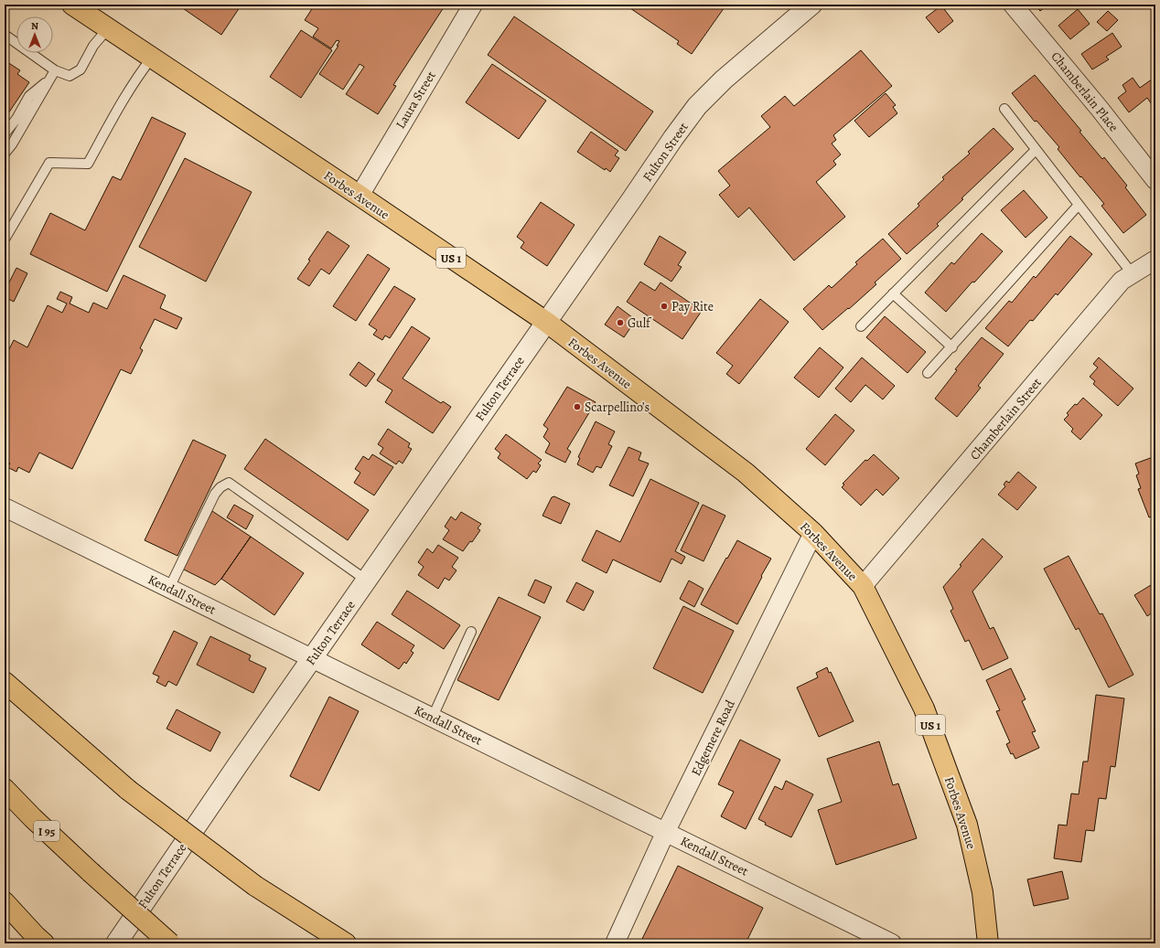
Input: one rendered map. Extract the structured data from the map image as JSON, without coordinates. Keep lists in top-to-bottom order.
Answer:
{
  "streets": {
    "main road": ["Forbes Avenue", "US 1", "I 95"],
    "street": [
      "Chamberlain Place",
      "Laura Street",
      "Fulton Street",
      "Fulton Terrace",
      "Chamberlain Street",
      "Kendall Street",
      "Edgemere Road"
    ]
  },
  "crossings": [
    ["Laura Street", "Forbes Avenue"],
    ["Fulton Street", "Forbes Avenue"],
    ["Fulton Street", "Fulton Terrace"],
    ["Forbes Avenue", "Fulton Terrace"],
    ["Forbes Avenue", "Chamberlain Street"],
    ["Forbes Avenue", "Edgemere Road"],
    ["Fulton Terrace", "Kendall Street"],
    ["Kendall Street", "Edgemere Road"]
  ],
  "places": ["Pay Rite", "Gulf", "Scarpellino’s"],
  "north": "top"
}
